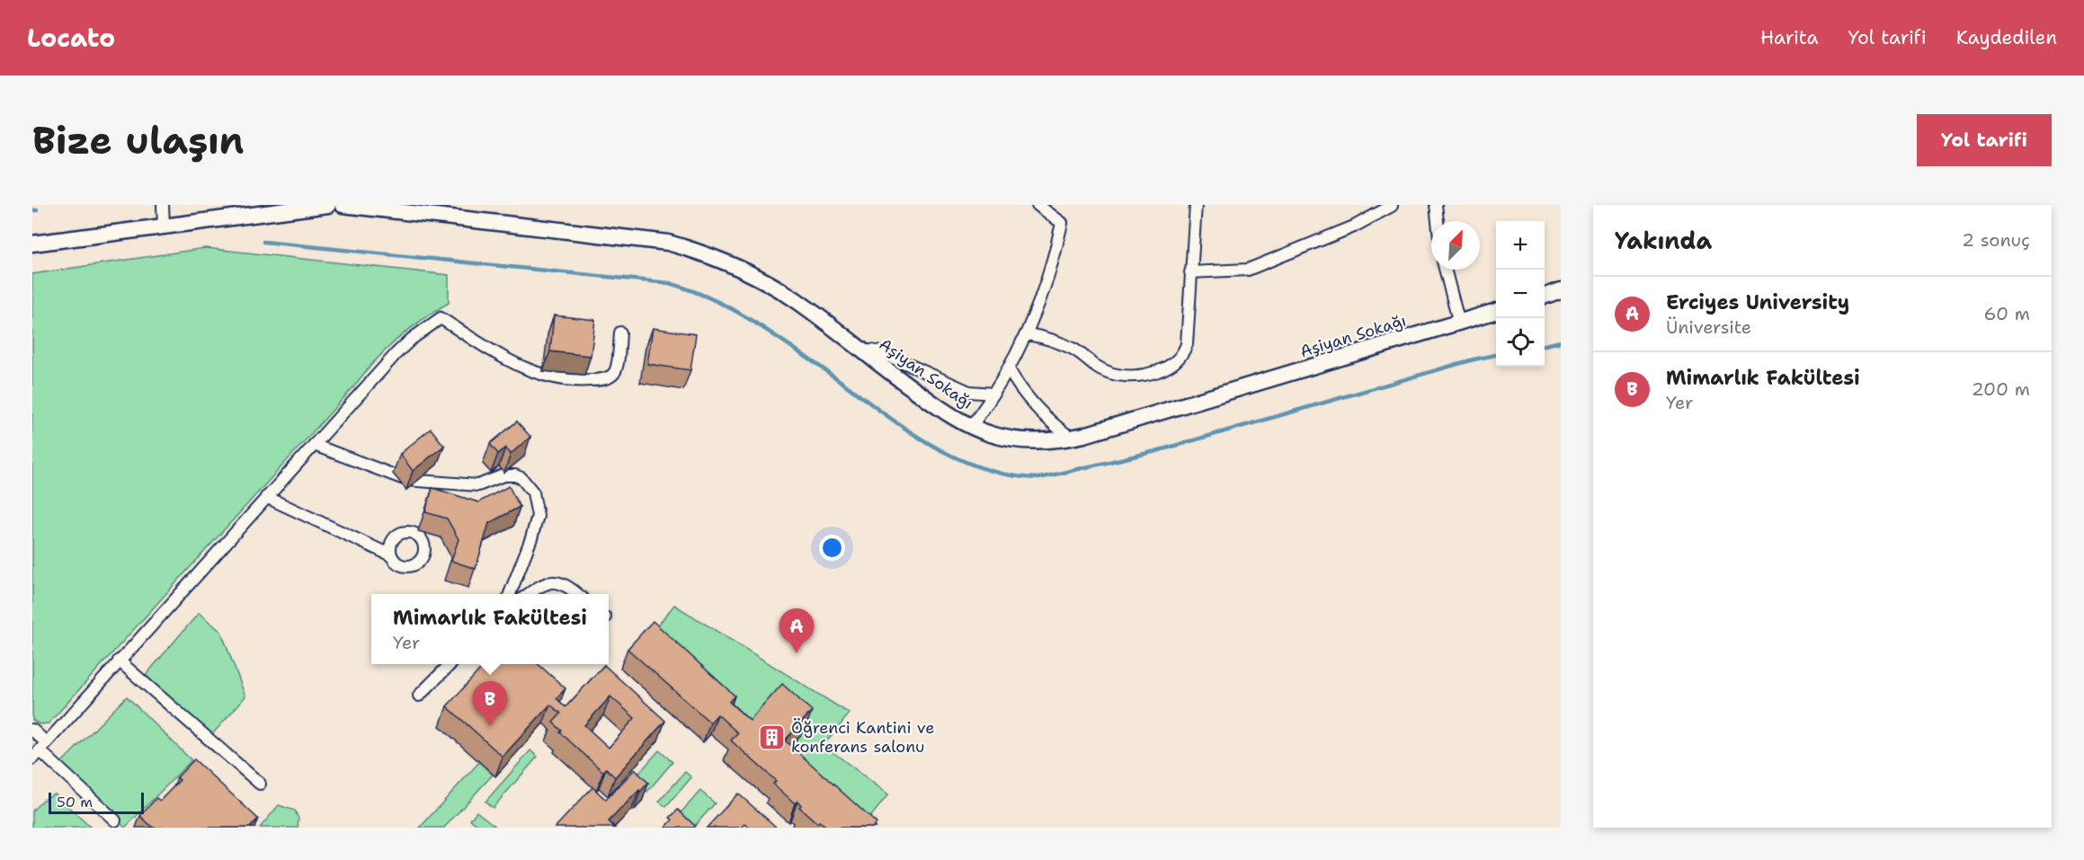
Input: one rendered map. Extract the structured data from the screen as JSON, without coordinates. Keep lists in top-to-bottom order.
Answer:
{
  "streets": {
    "street": ["Aşiyan Sokağı"]
  },
  "places": {
    "building": ["Öğrenci Kantini ve konferans salonu"]
  },
  "scale_bar": "50 m",
  "north": "top right",
  "page": {
    "header": "Locato",
    "nav": ["Harita", "Yol tarifi", "Kaydedilen"],
    "buttons": "Yol tarifi",
    "title": "Bize ulaşın",
    "heading": ["Yakında", "2 sonuç"],
    "map_buttons": ["+", "−"],
    "list": [
      {
        "mark": "A",
        "name": "Erciyes University",
        "note": "Üniversite",
        "value": "60 m"
      },
      {
        "mark": "B",
        "name": "Mimarlık Fakültesi",
        "note": "Yer",
        "value": "200 m"
      }
    ],
    "popup": ["Mimarlık Fakültesi", "Yer"],
    "pins": ["A", "B"],
    "scale": "50 m"
  }
}
